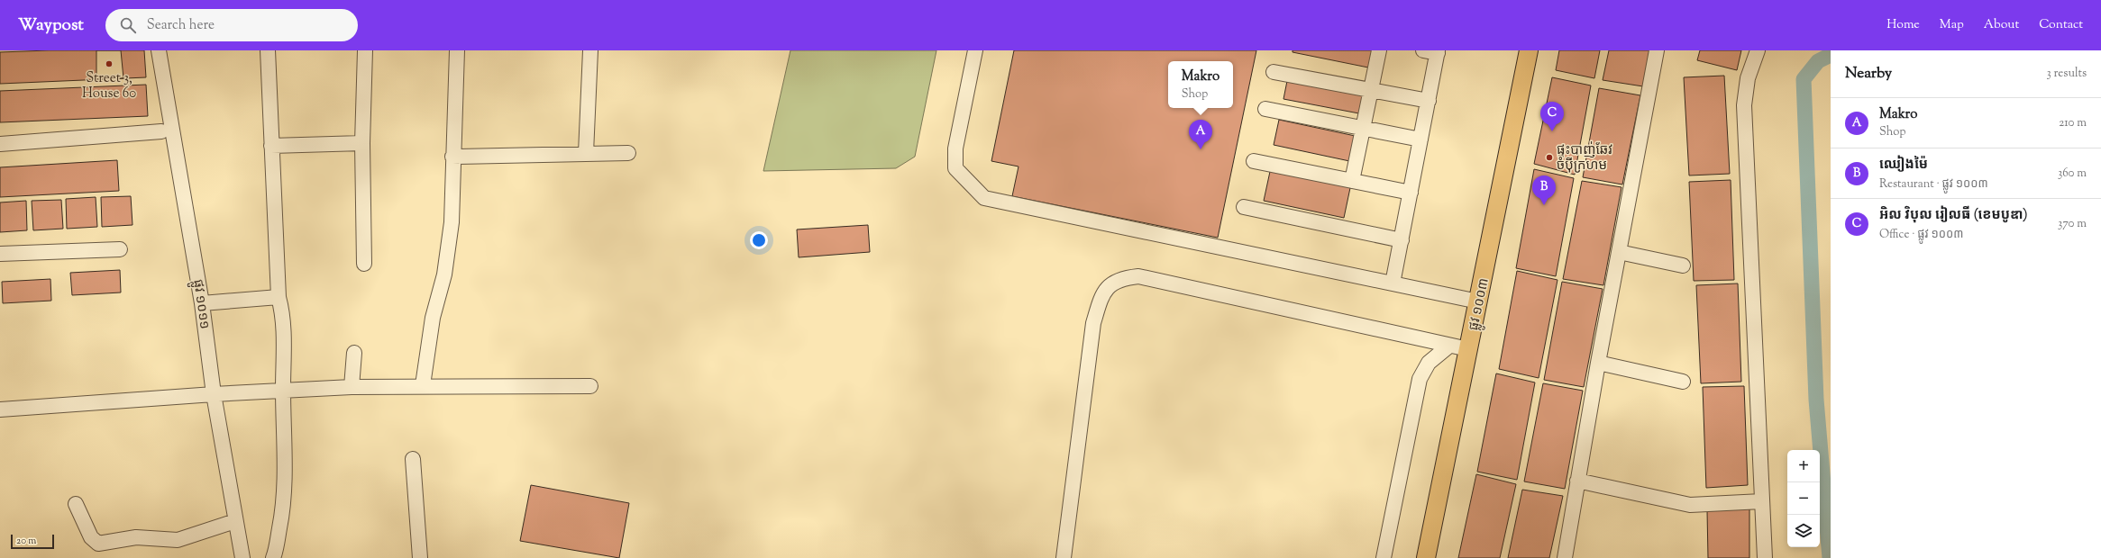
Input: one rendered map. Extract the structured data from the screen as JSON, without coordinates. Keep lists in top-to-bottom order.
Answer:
{
  "streets": {
    "main road": ["ផ្លូវ ១០០៣"],
    "street": ["ផ្លូវ ១០១១"]
  },
  "places": ["Street 3, House 60", "ផ្ទះបាញ់ឆែវ ចំប៉ីក្រហម"],
  "scale_bar": "20 m",
  "page": {
    "header": "Waypost",
    "search": "Search here",
    "nav": [
      "Home",
      "Map",
      "About",
      "Contact"
    ],
    "heading": ["Nearby", "3 results"],
    "popup": ["Makro", "Shop"],
    "list": [
      {
        "mark": "A",
        "name": "Makro",
        "note": "Shop",
        "value": "210 m"
      },
      {
        "mark": "B",
        "name": "ឈៀងម៉ៃ",
        "note": "Restaurant · ផ្លូវ ១០០៣",
        "value": "360 m"
      },
      {
        "mark": "C",
        "name": "អិល វិបុល រៀលធី (ខេមបូឌា)",
        "note": "Office · ផ្លូវ ១០០៣",
        "value": "370 m"
      }
    ],
    "pins": ["C", "A", "B"],
    "map_buttons": ["+", "−"],
    "scale": "20 m"
  }
}
